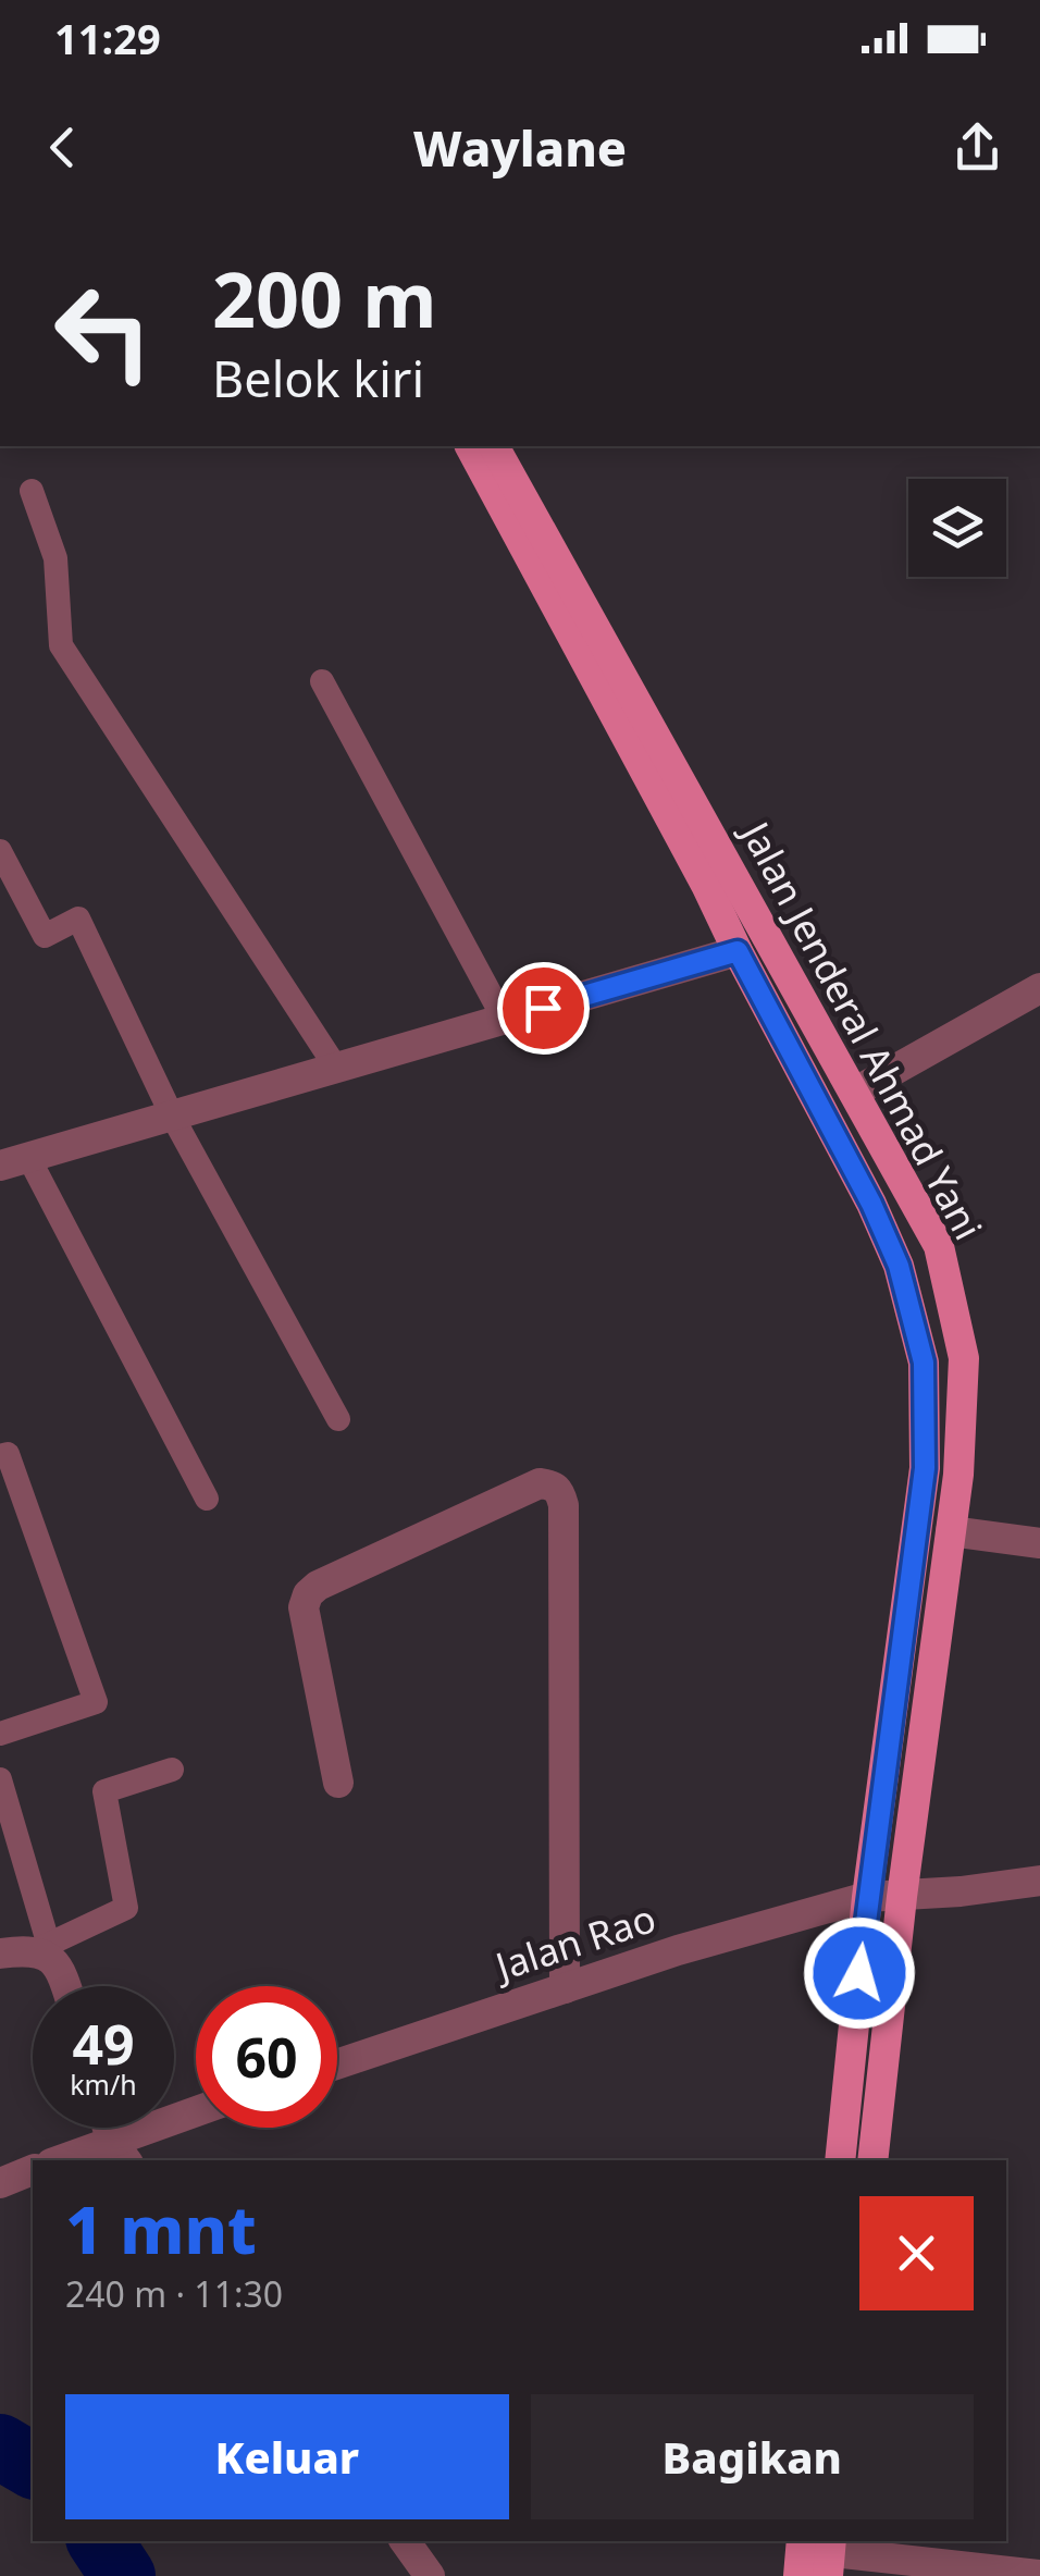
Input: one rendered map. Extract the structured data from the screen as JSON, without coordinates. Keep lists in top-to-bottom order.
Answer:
{
  "streets": {
    "main road": ["Jalan Jenderal Ahmad Yani"],
    "street": ["Jalan Rao"]
  },
  "crossings": [
    ["Jalan Jenderal Ahmad Yani", "Jalan Rao"]
  ],
  "page": {
    "status": "11:29",
    "header": "Waylane",
    "turn": ["200 m", "Belok kiri"],
    "speed": "49 km/h",
    "limit": "60",
    "heading": ["1 mnt", "240 m · 11:30"],
    "buttons": ["Keluar", "Bagikan"]
  }
}
